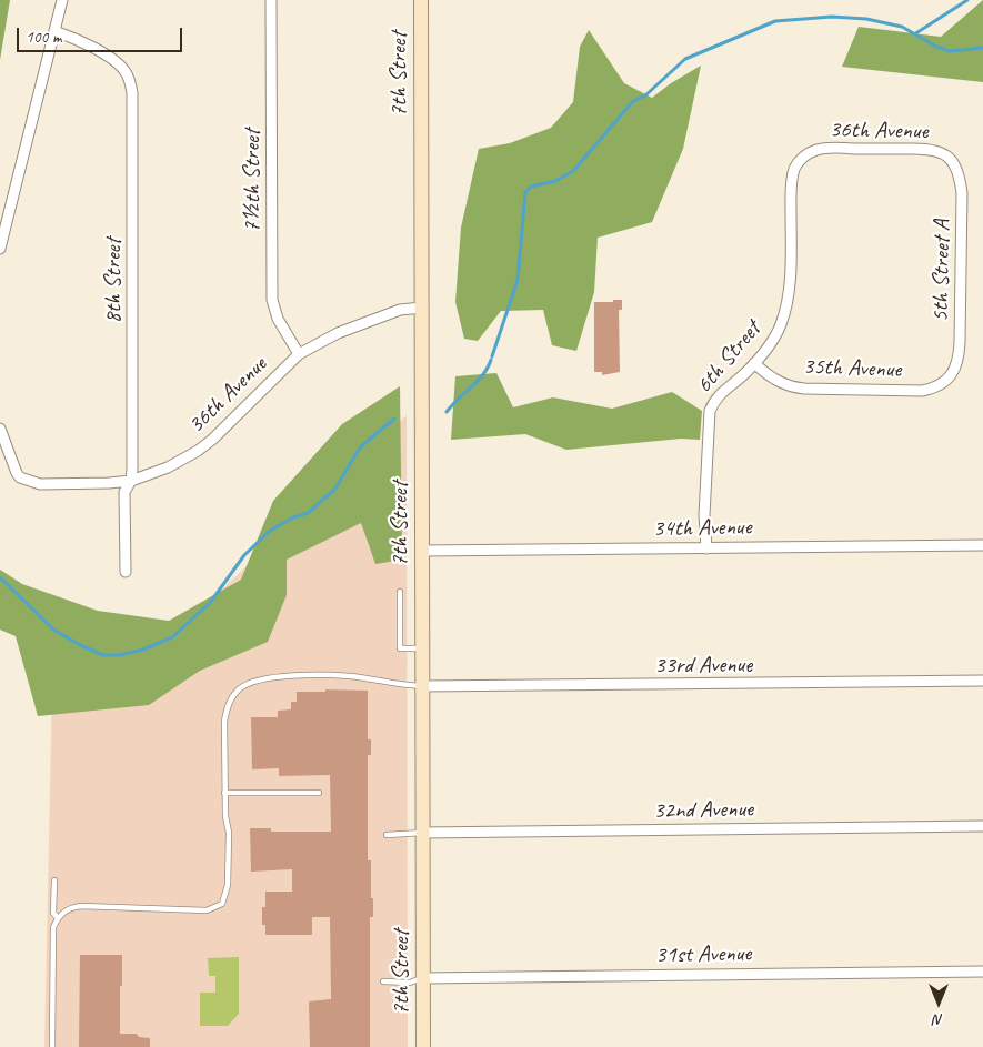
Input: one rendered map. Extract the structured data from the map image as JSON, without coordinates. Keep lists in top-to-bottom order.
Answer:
{
  "streets": {
    "main road": ["7th Street"],
    "street": [
      "36th Avenue",
      "7½th Street",
      "5th Street A",
      "8th Street",
      "6th Street",
      "35th Avenue",
      "34th Avenue",
      "33rd Avenue",
      "32nd Avenue",
      "31st Avenue"
    ]
  },
  "crossings": [
    ["7th Street", "36th Avenue"],
    ["7th Street", "34th Avenue"],
    ["7th Street", "33rd Avenue"],
    ["7th Street", "32nd Avenue"],
    ["7th Street", "31st Avenue"],
    ["36th Avenue", "7½th Street"],
    ["36th Avenue", "5th Street A"],
    ["36th Avenue", "8th Street"],
    ["36th Avenue", "6th Street"],
    ["5th Street A", "35th Avenue"],
    ["6th Street", "35th Avenue"],
    ["6th Street", "34th Avenue"]
  ],
  "scale_bar": "100 m",
  "north": "bottom"
}
